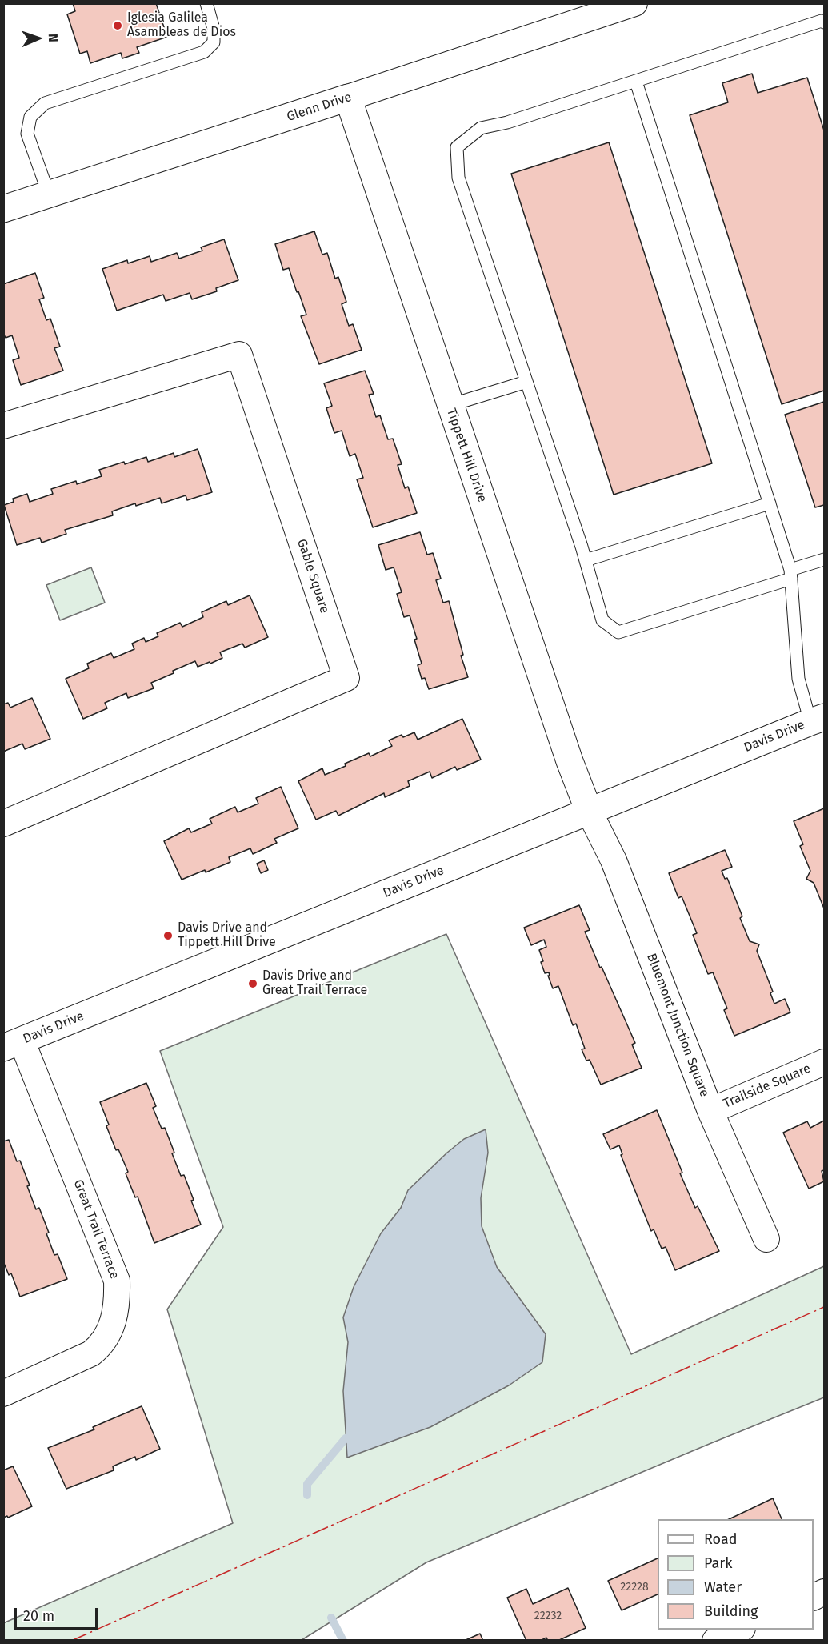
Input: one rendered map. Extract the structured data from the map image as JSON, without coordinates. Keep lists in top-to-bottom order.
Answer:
{
  "streets": {
    "street": [
      "Glenn Drive",
      "Tippett Hill Drive",
      "Gable Square",
      "Davis Drive",
      "Bluemont Junction Square",
      "Trailside Square",
      "Great Trail Terrace"
    ]
  },
  "crossings": [
    ["Glenn Drive", "Tippett Hill Drive"],
    ["Tippett Hill Drive", "Davis Drive"],
    ["Tippett Hill Drive", "Bluemont Junction Square"],
    ["Davis Drive", "Bluemont Junction Square"],
    ["Davis Drive", "Great Trail Terrace"],
    ["Bluemont Junction Square", "Trailside Square"]
  ],
  "places": ["Iglesia Galilea Asambleas de Dios", "Davis Drive and Tippett Hill Drive", "Davis Drive and Great Trail Terrace"],
  "house_numbers": ["22228", "22232"],
  "legend": [
    "Road",
    "Park",
    "Water",
    "Building"
  ],
  "scale_bar": "20 m",
  "north": "right"
}
